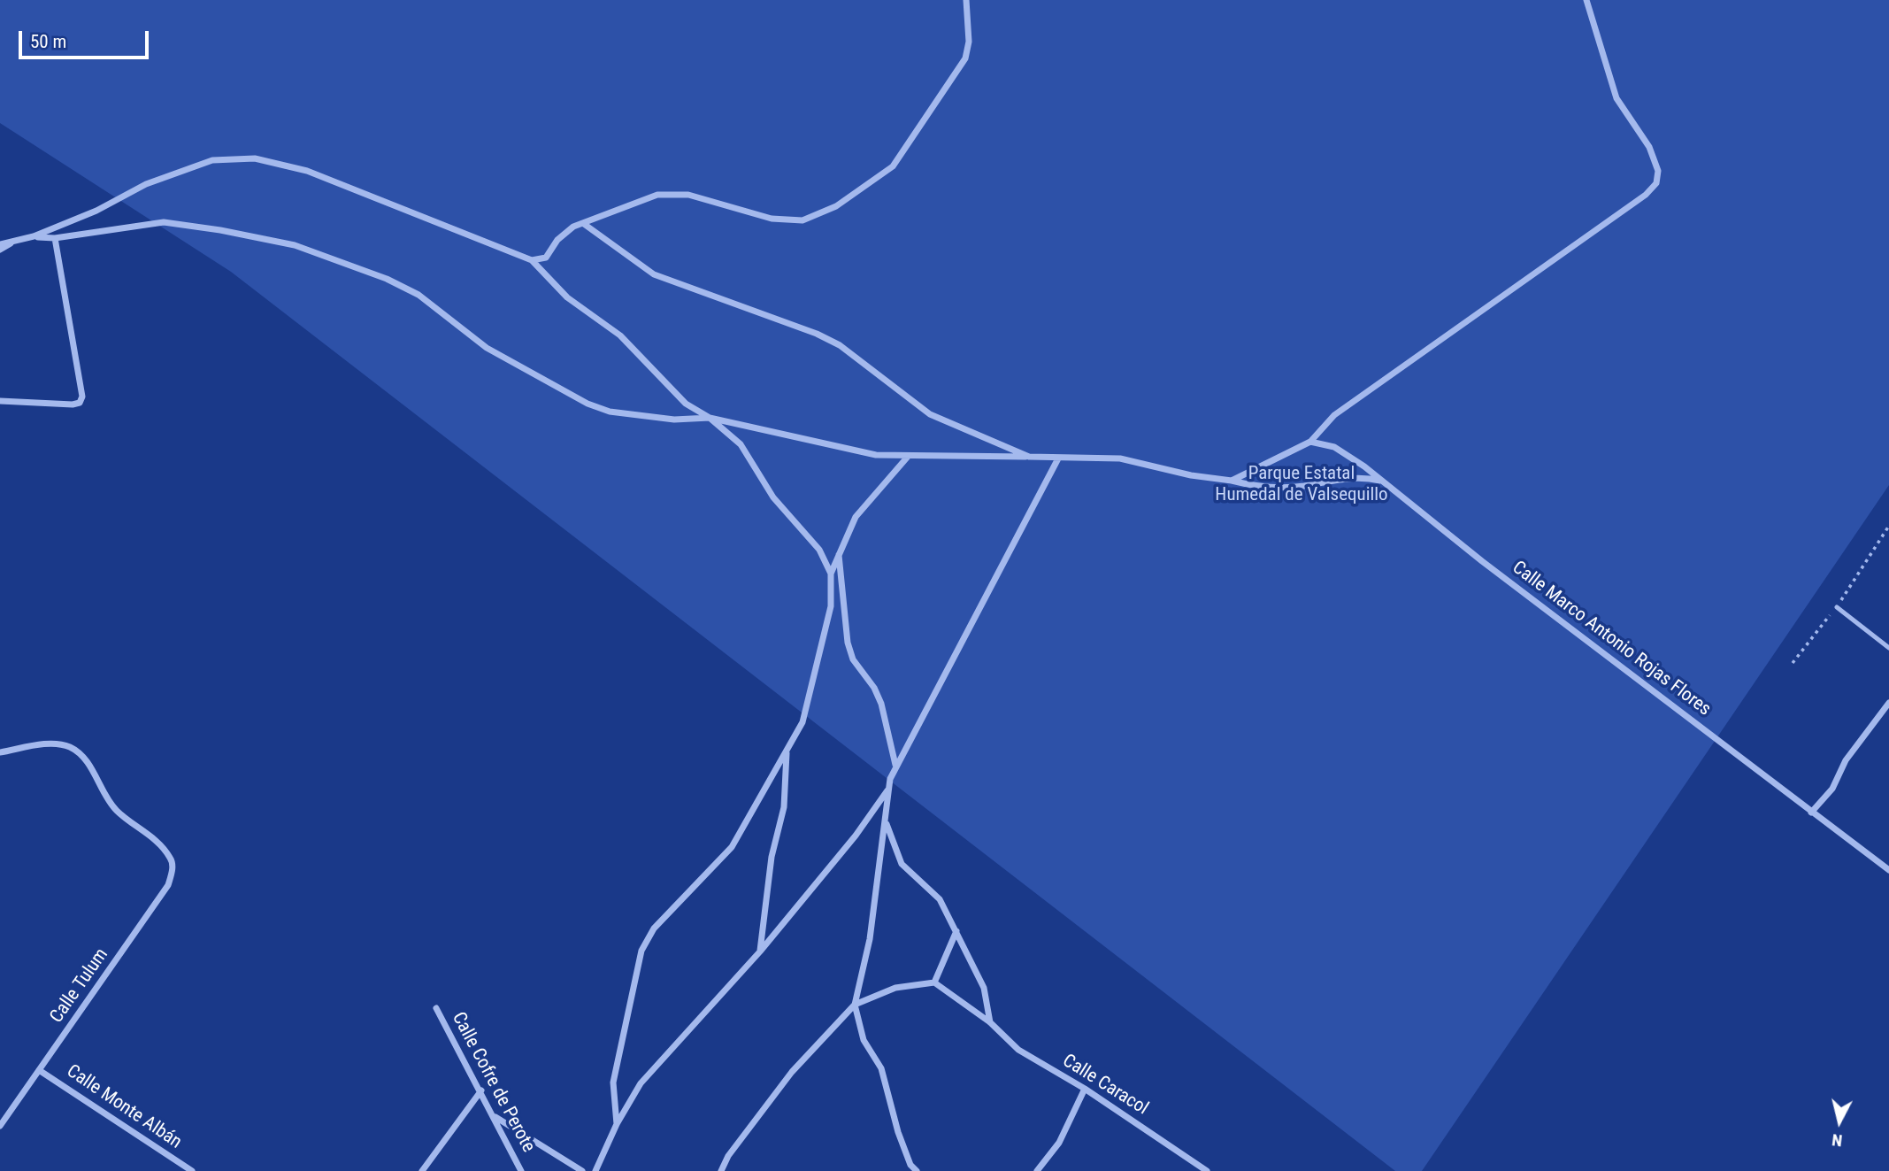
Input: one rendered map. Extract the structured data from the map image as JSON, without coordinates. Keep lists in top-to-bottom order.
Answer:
{
  "streets": {
    "street": [
      "Calle Marco Antonio Rojas Flores",
      "Calle Tulum",
      "Calle Cofre de Perote",
      "Calle Caracol",
      "Calle Monte Albán"
    ]
  },
  "crossings": [
    ["Calle Tulum", "Calle Monte Albán"]
  ],
  "parks": ["Parque Estatal Humedal de Valsequillo"],
  "scale_bar": "50 m",
  "north": "bottom"
}
